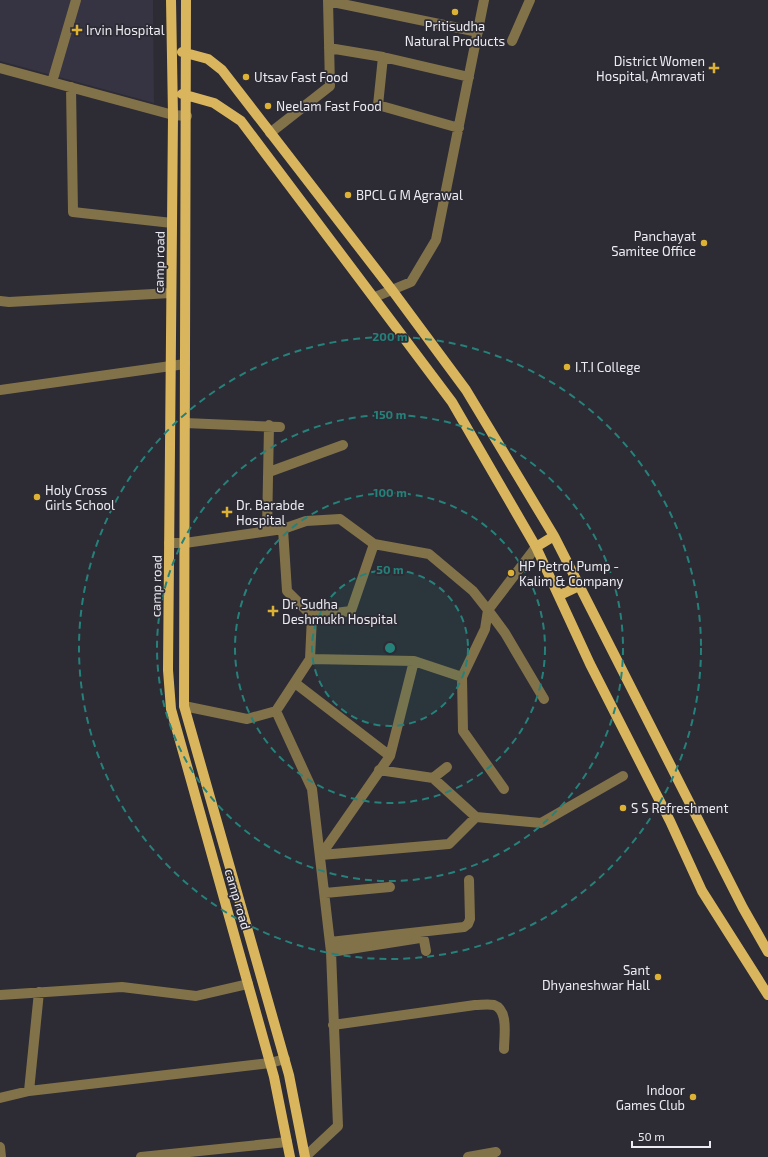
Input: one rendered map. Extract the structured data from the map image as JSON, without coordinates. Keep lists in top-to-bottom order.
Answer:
{
  "streets": {
    "main road": ["camp road"]
  },
  "places": {
    "other": [
      "Pritisudha Natural Products",
      "Utsav Fast Food",
      "Neelam Fast Food",
      "BPCL G M Agrawal",
      "Panchayat Samitee Office",
      "I.T.I College",
      "Holy Cross Girls School",
      "HP Petrol Pump - Kalim & Company",
      "S S Refreshment",
      "Sant Dhyaneshwar Hall",
      "Indoor Games Club"
    ],
    "health": [
      "Irvin Hospital",
      "District Women Hospital, Amravati",
      "Dr. Barabde Hospital",
      "Dr. Sudha Deshmukh Hospital"
    ]
  },
  "scale_bar": "50 m",
  "rings": [
    "200 m",
    "150 m",
    "100 m",
    "50 m"
  ]
}
